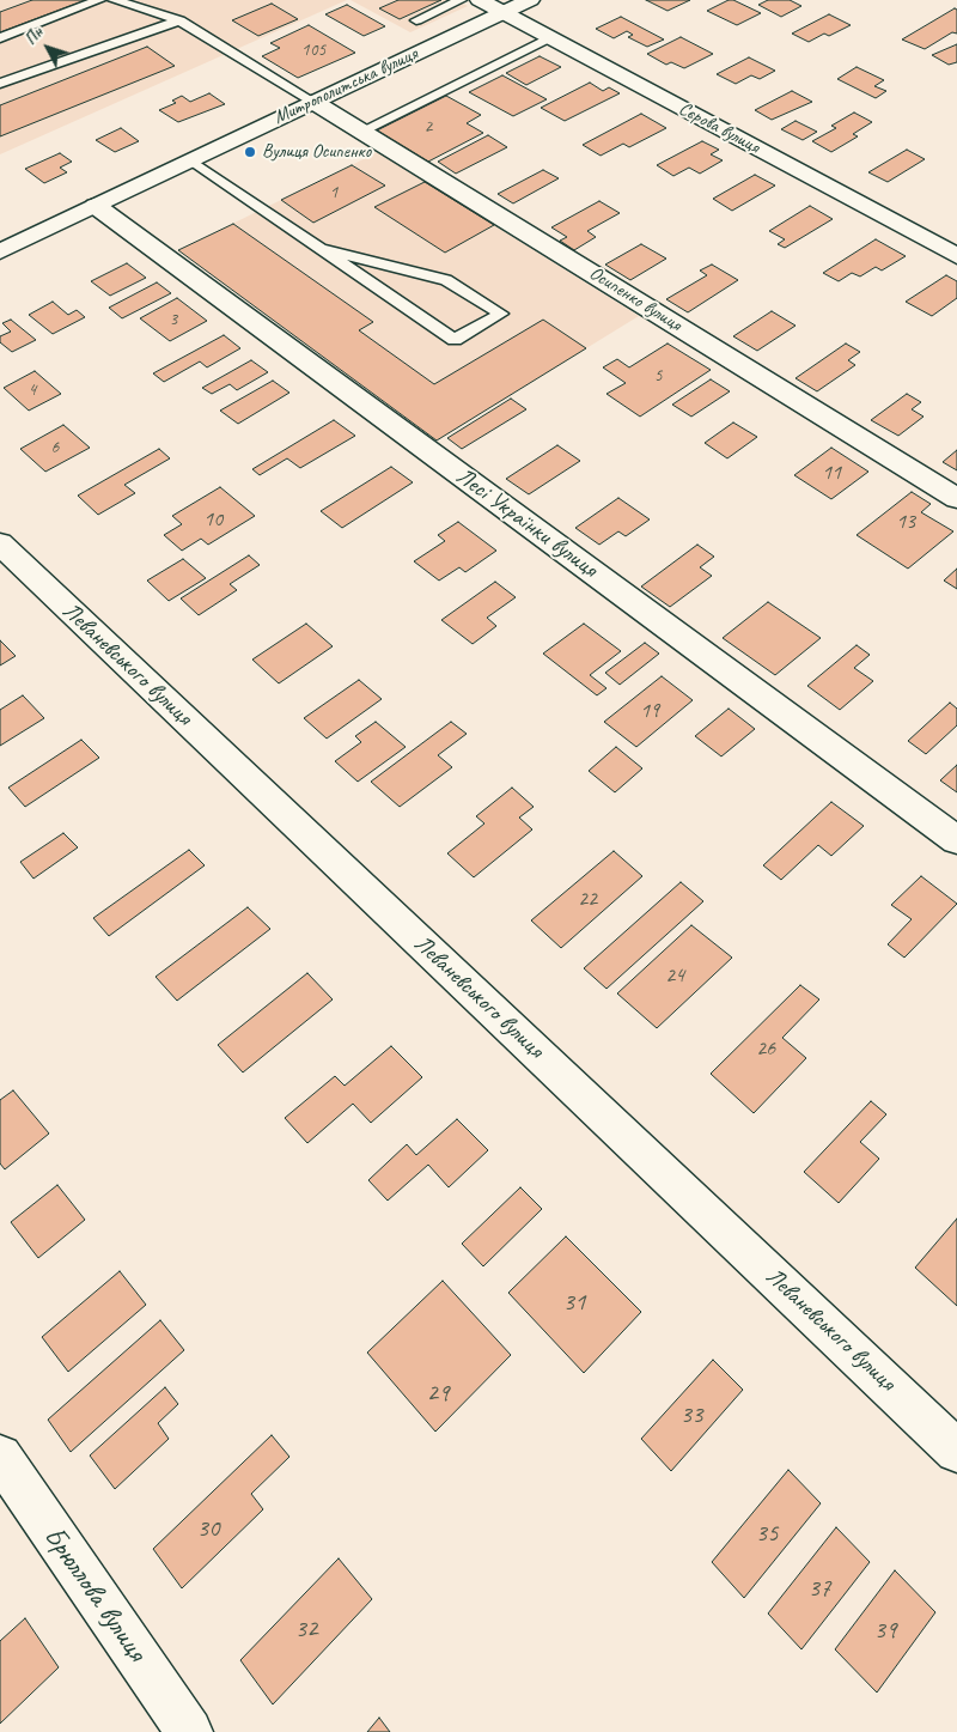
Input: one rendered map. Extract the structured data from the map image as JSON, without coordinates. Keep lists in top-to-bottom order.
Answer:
{
  "streets": {
    "street": [
      "Митрополитська вулиця",
      "Сєрова вулиця",
      "Осипенко вулиця",
      "Лесі Українки вулиця",
      "Леваневського вулиця",
      "Брюллова вулиця"
    ]
  },
  "crossings": [
    ["Митрополитська вулиця", "Сєрова вулиця"],
    ["Митрополитська вулиця", "Осипенко вулиця"],
    ["Митрополитська вулиця", "Лесі Українки вулиця"]
  ],
  "places": ["Вулиця Осипенко"],
  "house_numbers": [
    "105",
    "2",
    "1",
    "3",
    "5",
    "4",
    "6",
    "11",
    "10",
    "13",
    "19",
    "22",
    "24",
    "26",
    "31",
    "29",
    "33",
    "30",
    "35",
    "37",
    "32",
    "39"
  ],
  "north": "top left"
}
